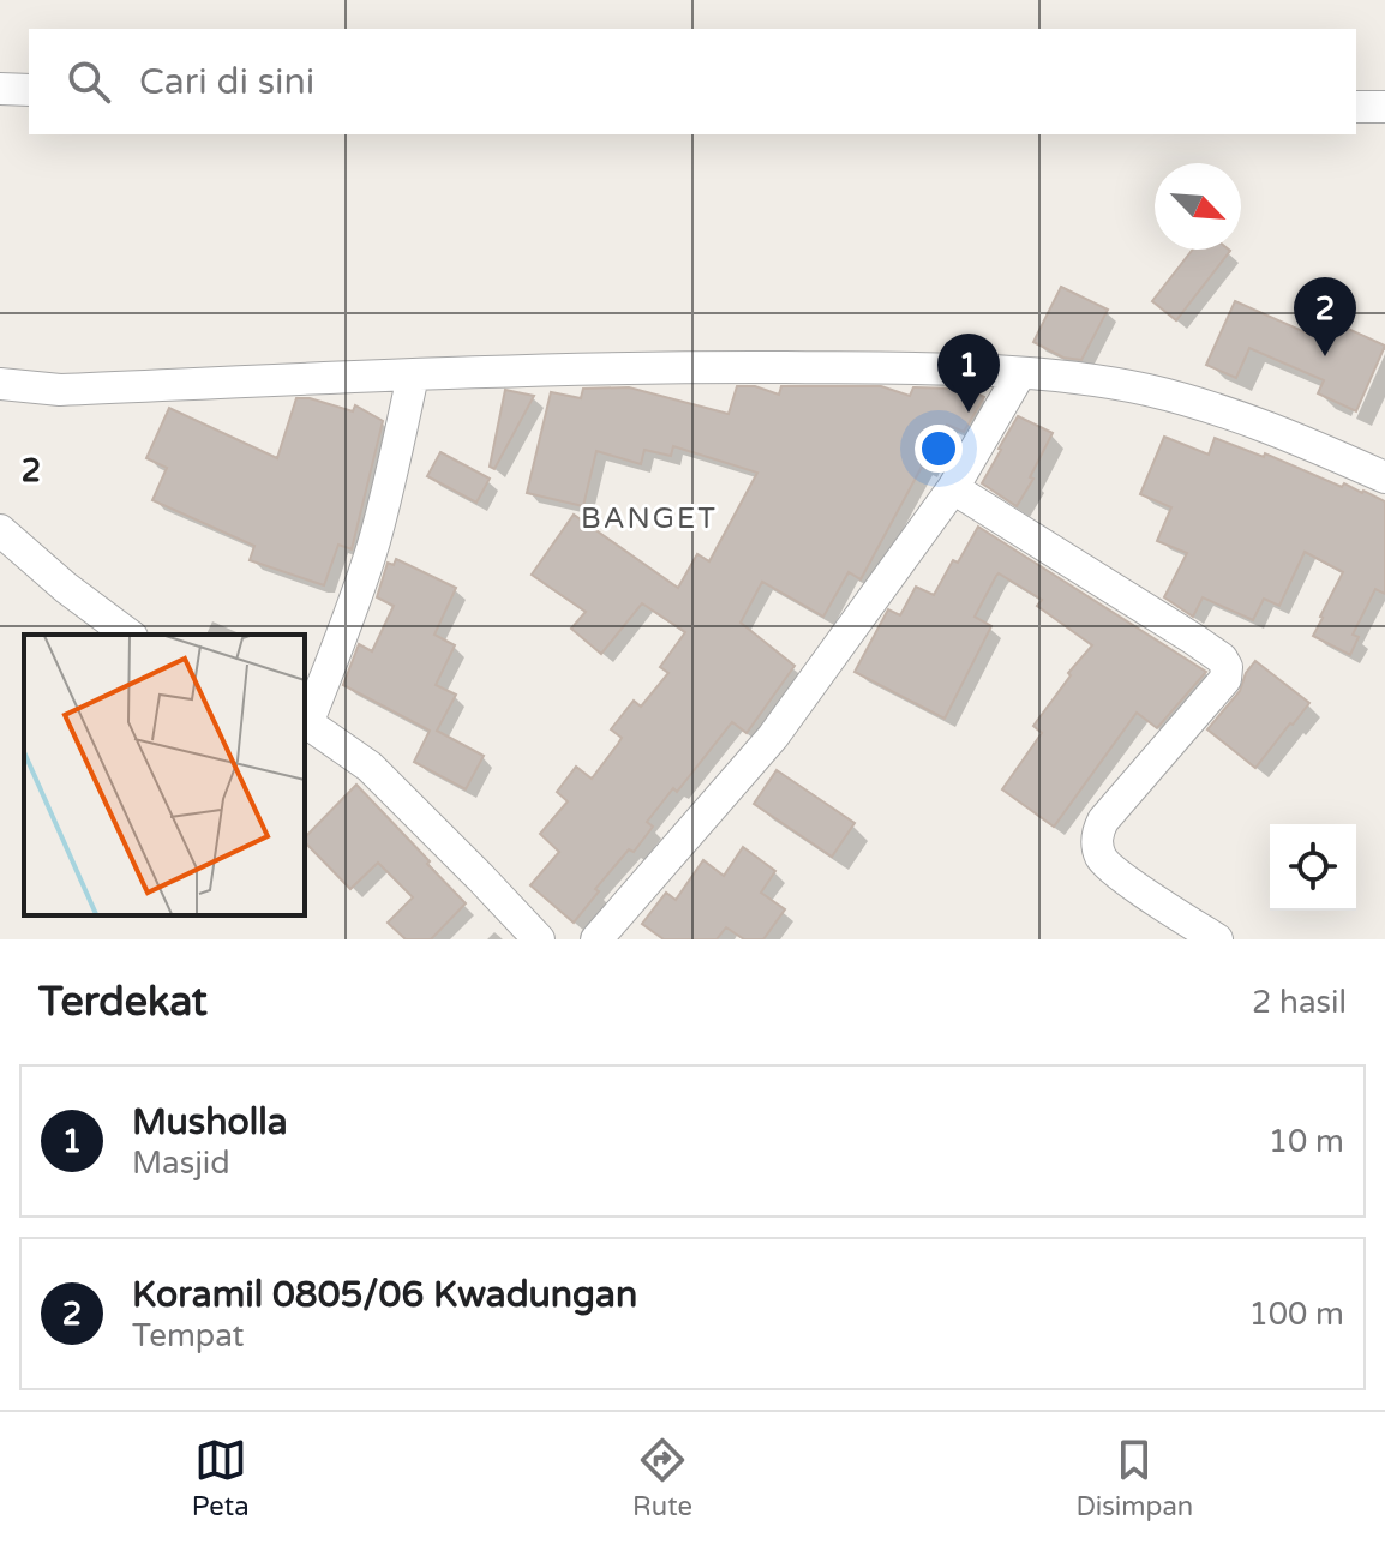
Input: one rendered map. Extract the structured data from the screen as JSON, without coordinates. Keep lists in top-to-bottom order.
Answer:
{
  "districts": ["BANGET"],
  "north": "bottom right",
  "page": {
    "search": "Cari di sini",
    "pins": ["2", "1"],
    "heading": ["Terdekat", "2 hasil"],
    "list": [
      {
        "mark": "1",
        "name": "Musholla",
        "note": "Masjid",
        "value": "10 m"
      },
      {
        "mark": "2",
        "name": "Koramil 0805/06 Kwadungan",
        "note": "Tempat",
        "value": "100 m"
      }
    ],
    "nav": ["Peta", "Rute", "Disimpan"]
  },
  "grid": {
    "rows": ["2"]
  }
}
